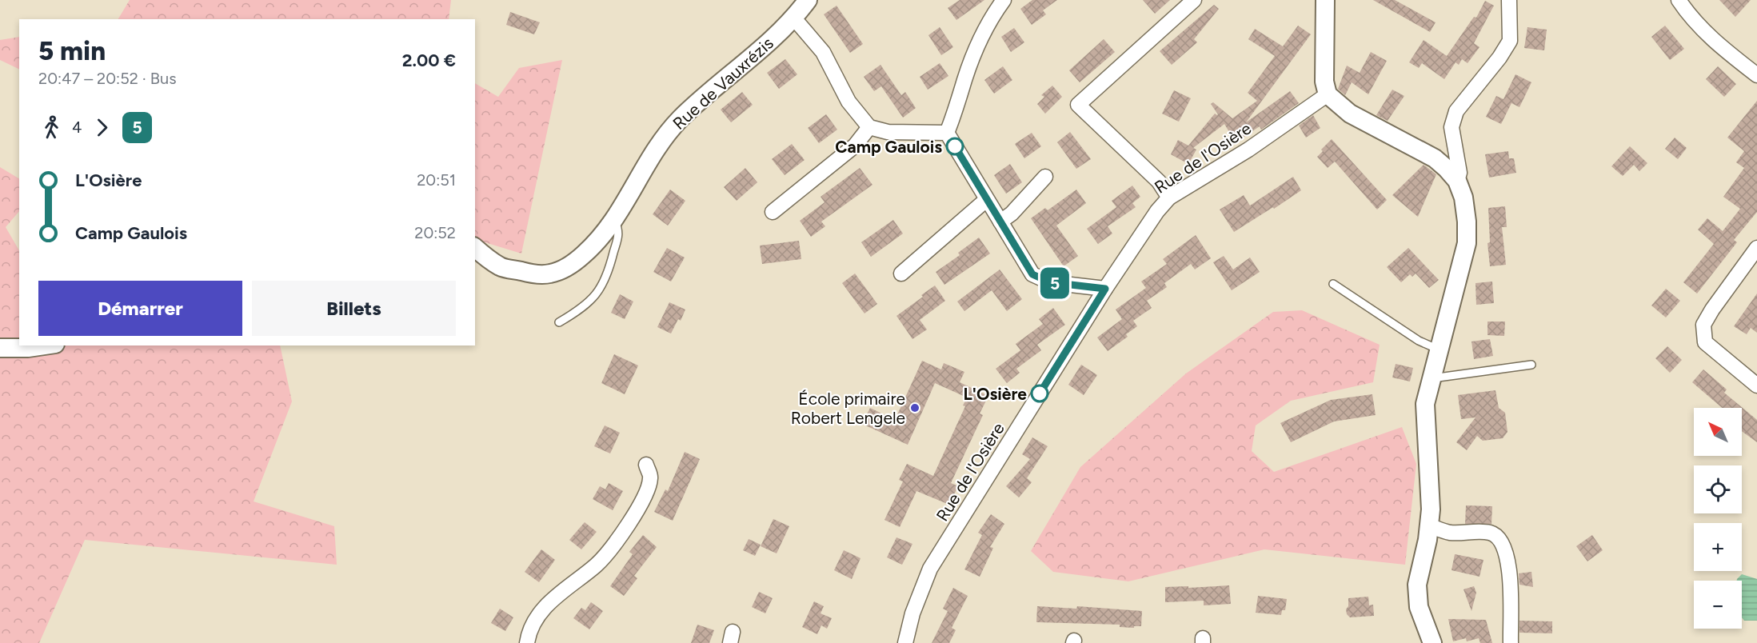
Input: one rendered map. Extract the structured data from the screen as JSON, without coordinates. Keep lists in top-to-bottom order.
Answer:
{
  "streets": {
    "street": ["Rue de Vauxrézis", "Rue de l'Osière"]
  },
  "places": ["Camp Gaulois", "L'Osière", "École primaire Robert Lengele"],
  "lines": ["bus line 5"],
  "north": "top left",
  "page": {
    "on_map": "5",
    "heading": ["5 min", "20:47 – 20:52 · Bus", "2.00 €"],
    "legs": ["4", "5"],
    "list": [
      {
        "name": "L'Osière",
        "value": "20:51"
      },
      {
        "name": "Camp Gaulois",
        "value": "20:52"
      }
    ],
    "buttons": ["Démarrer", "Billets"],
    "map_buttons": ["+", "−"]
  }
}
